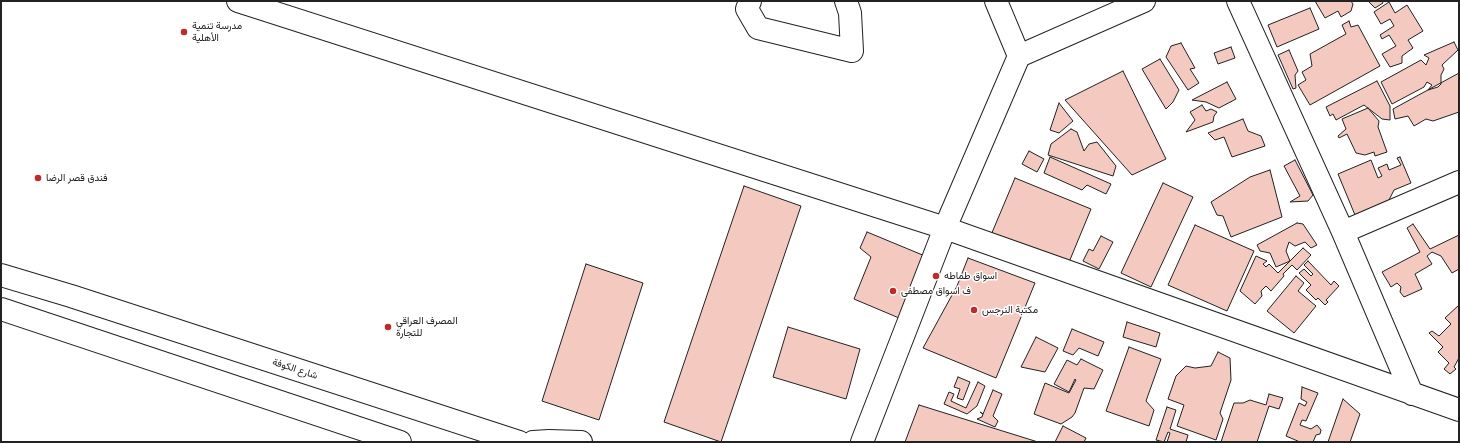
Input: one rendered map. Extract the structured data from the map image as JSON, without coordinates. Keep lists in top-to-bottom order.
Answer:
{
  "streets": {
    "main road": ["شارع الكوفة"]
  },
  "places": [
    "مدرسة تنمية الأهلية",
    "فندق قصر الرضا",
    "اسواق طماطه",
    "ف اسواق مصطفى",
    "مكتبة النرجس",
    "المصرف العراقي للتجارة"
  ]
}
